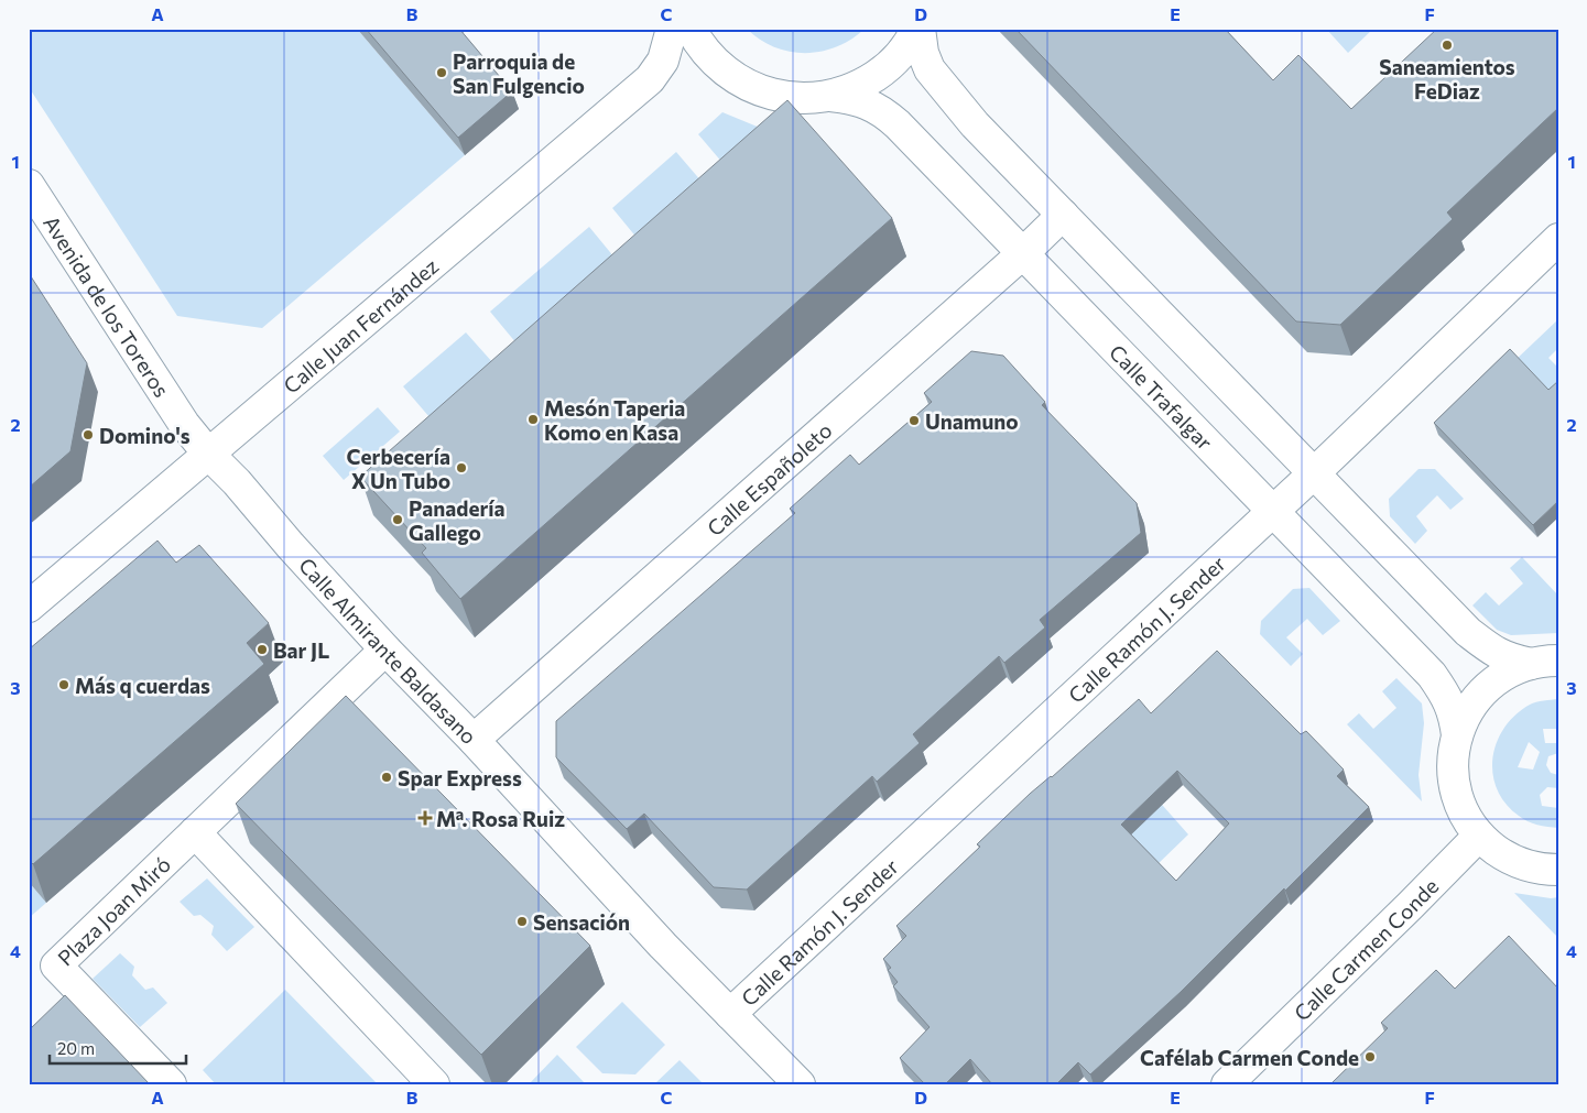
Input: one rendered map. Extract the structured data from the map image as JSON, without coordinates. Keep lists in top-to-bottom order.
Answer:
{
  "streets": {
    "street": [
      "Avenida de los Toreros",
      "Calle Juan Fernández",
      "Calle Trafalgar",
      "Calle Españoleto",
      "Calle Ramón J. Sender",
      "Calle Almirante Baldasano",
      "Plaza Joan Miró",
      "Calle Carmen Conde"
    ]
  },
  "crossings": [
    ["Avenida de los Toreros", "Calle Juan Fernández"],
    ["Avenida de los Toreros", "Calle Almirante Baldasano"],
    ["Calle Juan Fernández", "Calle Almirante Baldasano"],
    ["Calle Trafalgar", "Calle Españoleto"],
    ["Calle Trafalgar", "Calle Ramón J. Sender"],
    ["Calle Españoleto", "Calle Almirante Baldasano"],
    ["Calle Ramón J. Sender", "Calle Almirante Baldasano"],
    ["Calle Almirante Baldasano", "Plaza Joan Miró"]
  ],
  "places": {
    "other": [
      "Saneamientos FeDiaz",
      "Parroquia de San Fulgencio",
      "Mesón Taperia Komo en Kasa",
      "Unamuno",
      "Domino's",
      "Cerbecería X Un Tubo",
      "Panadería Gallego",
      "Bar JL",
      "Más q cuerdas",
      "Spar Express",
      "Sensación",
      "Cafélab Carmen Conde"
    ],
    "health": ["Mª. Rosa Ruiz"]
  },
  "scale_bar": "20 m",
  "grid": {
    "columns": [
      "A",
      "B",
      "C",
      "D",
      "E",
      "F"
    ],
    "rows": [
      "1",
      "2",
      "3",
      "4"
    ]
  }
}
